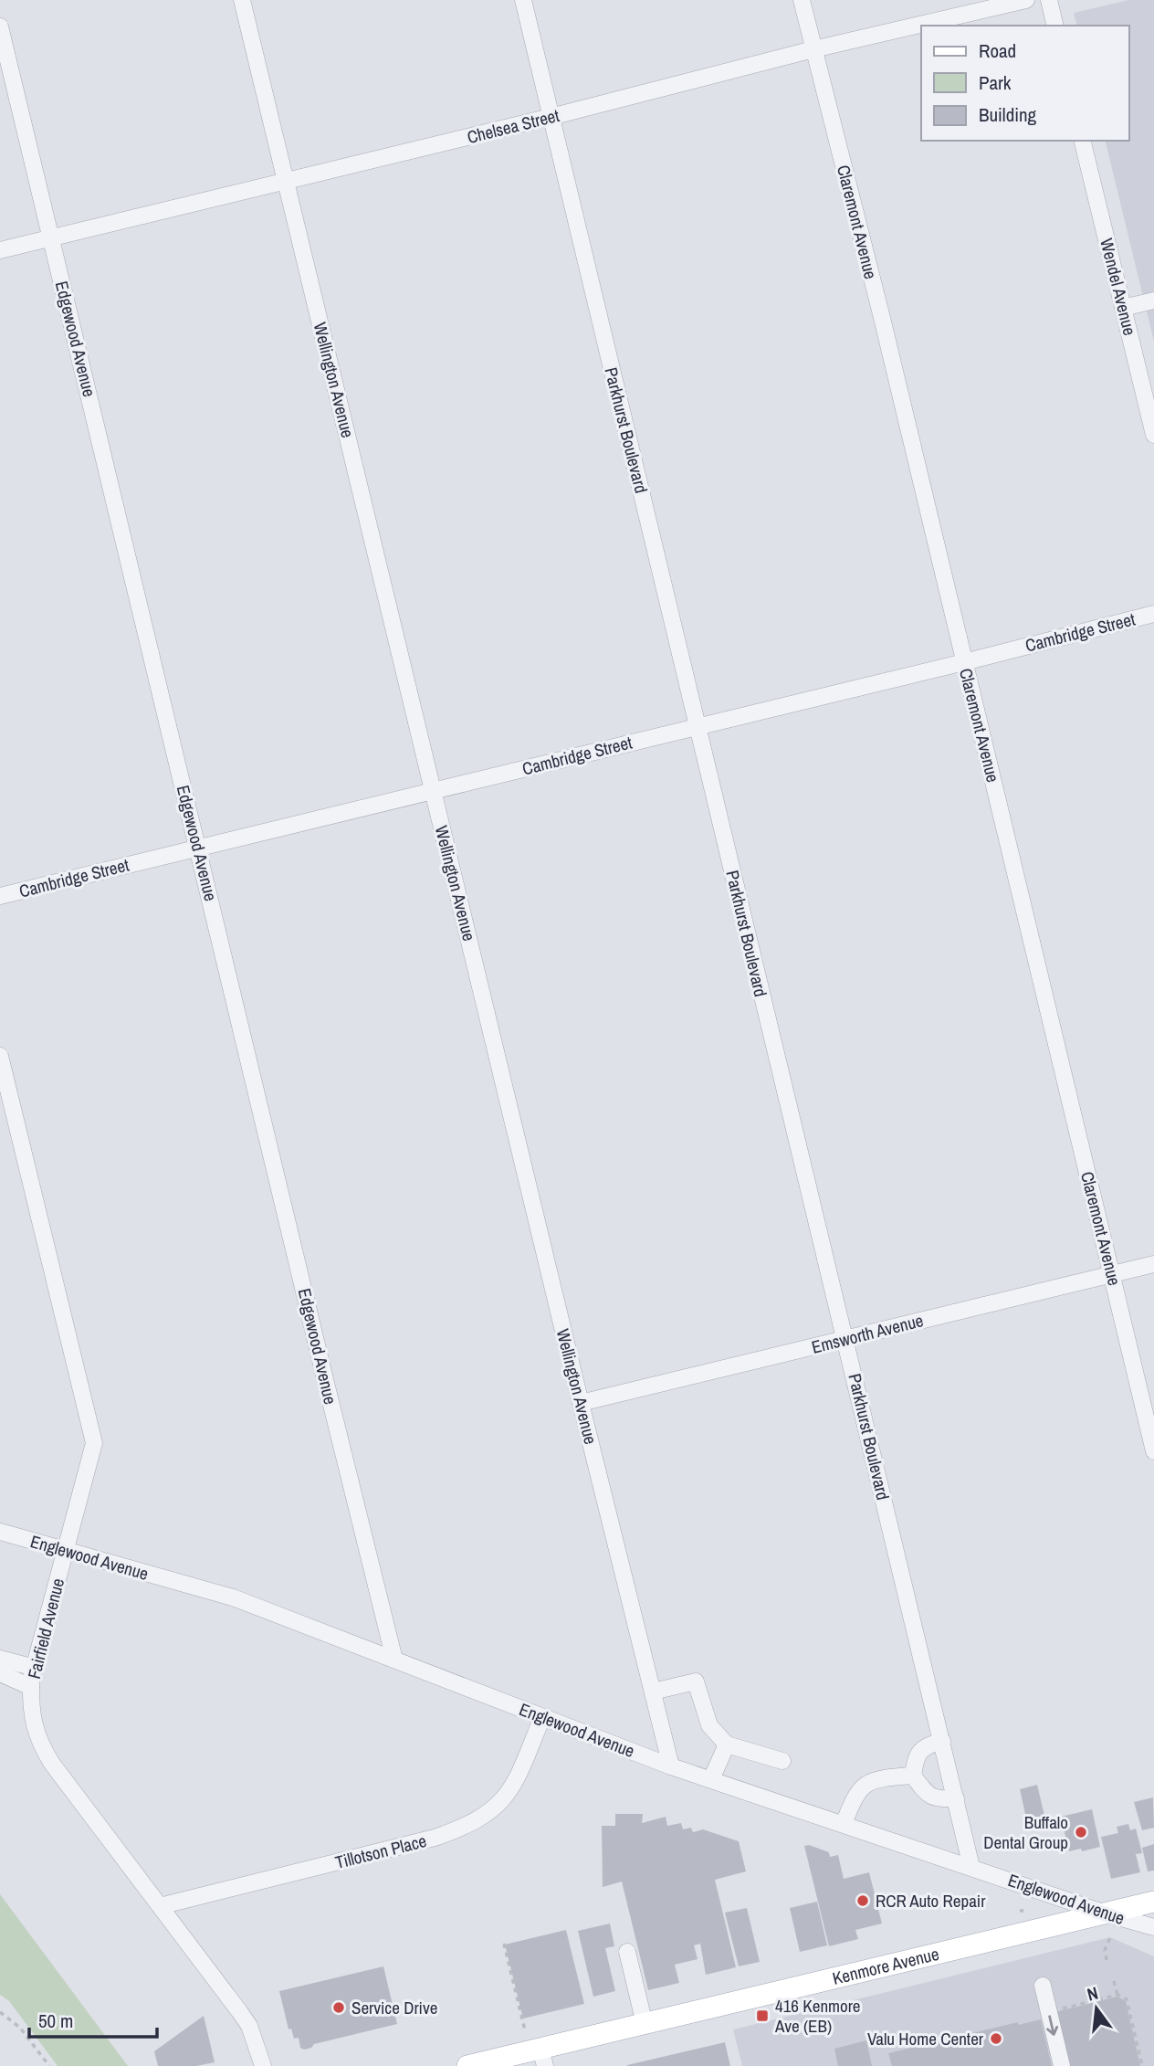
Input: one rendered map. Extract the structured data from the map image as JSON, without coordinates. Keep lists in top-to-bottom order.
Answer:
{
  "streets": {
    "main road": ["Kenmore Avenue"],
    "street": [
      "Chelsea Street",
      "Claremont Avenue",
      "Wendel Avenue",
      "Edgewood Avenue",
      "Wellington Avenue",
      "Parkhurst Boulevard",
      "Cambridge Street",
      "Emsworth Avenue",
      "Englewood Avenue",
      "Fairfield Avenue",
      "Tillotson Place"
    ]
  },
  "crossings": [
    ["Chelsea Street", "Claremont Avenue"],
    ["Chelsea Street", "Edgewood Avenue"],
    ["Chelsea Street", "Wellington Avenue"],
    ["Chelsea Street", "Parkhurst Boulevard"],
    ["Claremont Avenue", "Cambridge Street"],
    ["Claremont Avenue", "Emsworth Avenue"],
    ["Edgewood Avenue", "Cambridge Street"],
    ["Edgewood Avenue", "Englewood Avenue"],
    ["Wellington Avenue", "Cambridge Street"],
    ["Wellington Avenue", "Emsworth Avenue"],
    ["Wellington Avenue", "Englewood Avenue"],
    ["Parkhurst Boulevard", "Cambridge Street"],
    ["Parkhurst Boulevard", "Emsworth Avenue"],
    ["Parkhurst Boulevard", "Englewood Avenue"],
    ["Englewood Avenue", "Fairfield Avenue"],
    ["Englewood Avenue", "Tillotson Place"],
    ["Englewood Avenue", "Kenmore Avenue"],
    ["Fairfield Avenue", "Tillotson Place"]
  ],
  "places": {
    "other": [
      "Buffalo Dental Group",
      "RCR Auto Repair",
      "Service Drive",
      "Valu Home Center"
    ],
    "transit": ["416 Kenmore Ave (EB)"]
  },
  "legend": ["Road", "Park", "Building"],
  "scale_bar": "50 m",
  "north": "top"
}
